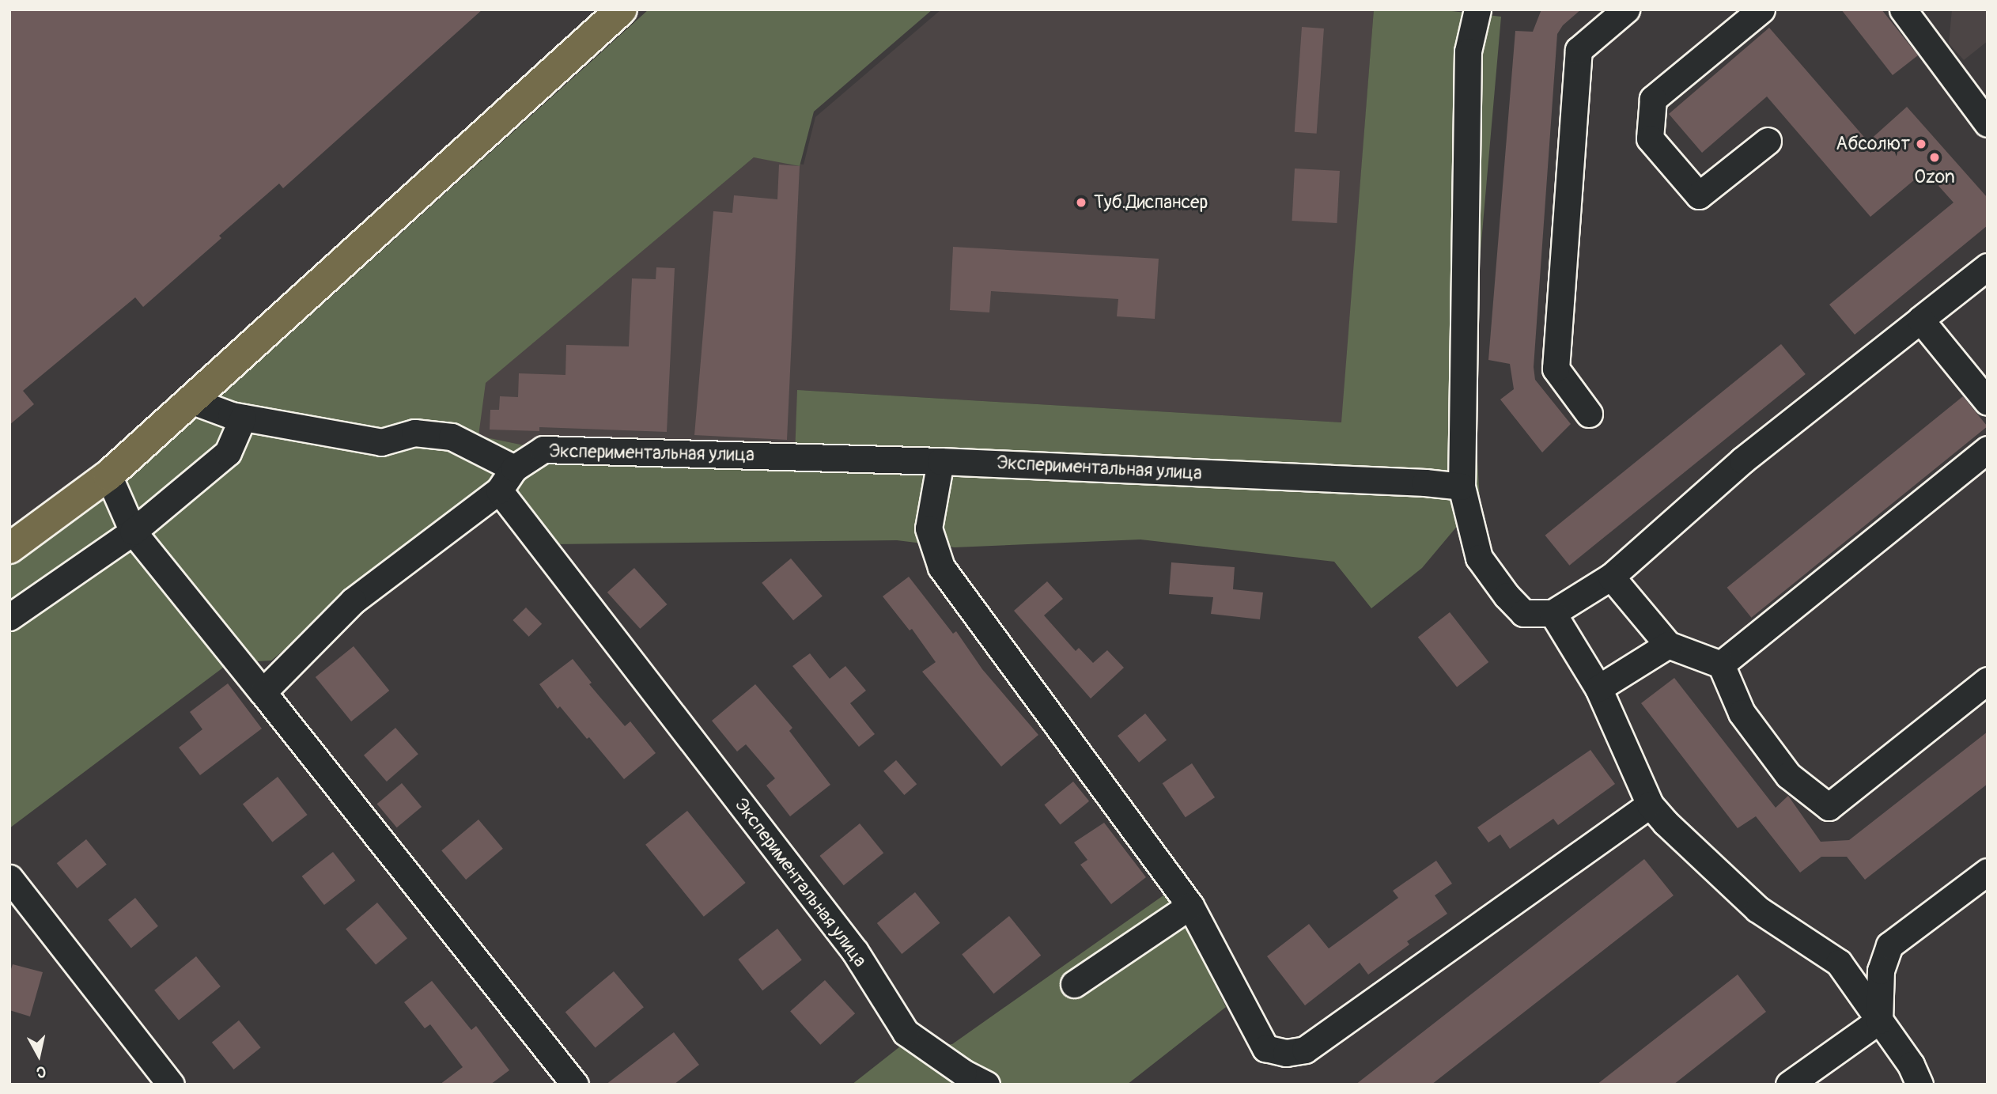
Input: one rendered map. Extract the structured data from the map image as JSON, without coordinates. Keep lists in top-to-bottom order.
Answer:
{
  "streets": {
    "street": ["Экспериментальная улица"]
  },
  "places": ["Абсолют", "Ozon", "Туб.Диспансер"],
  "north": "bottom"
}
